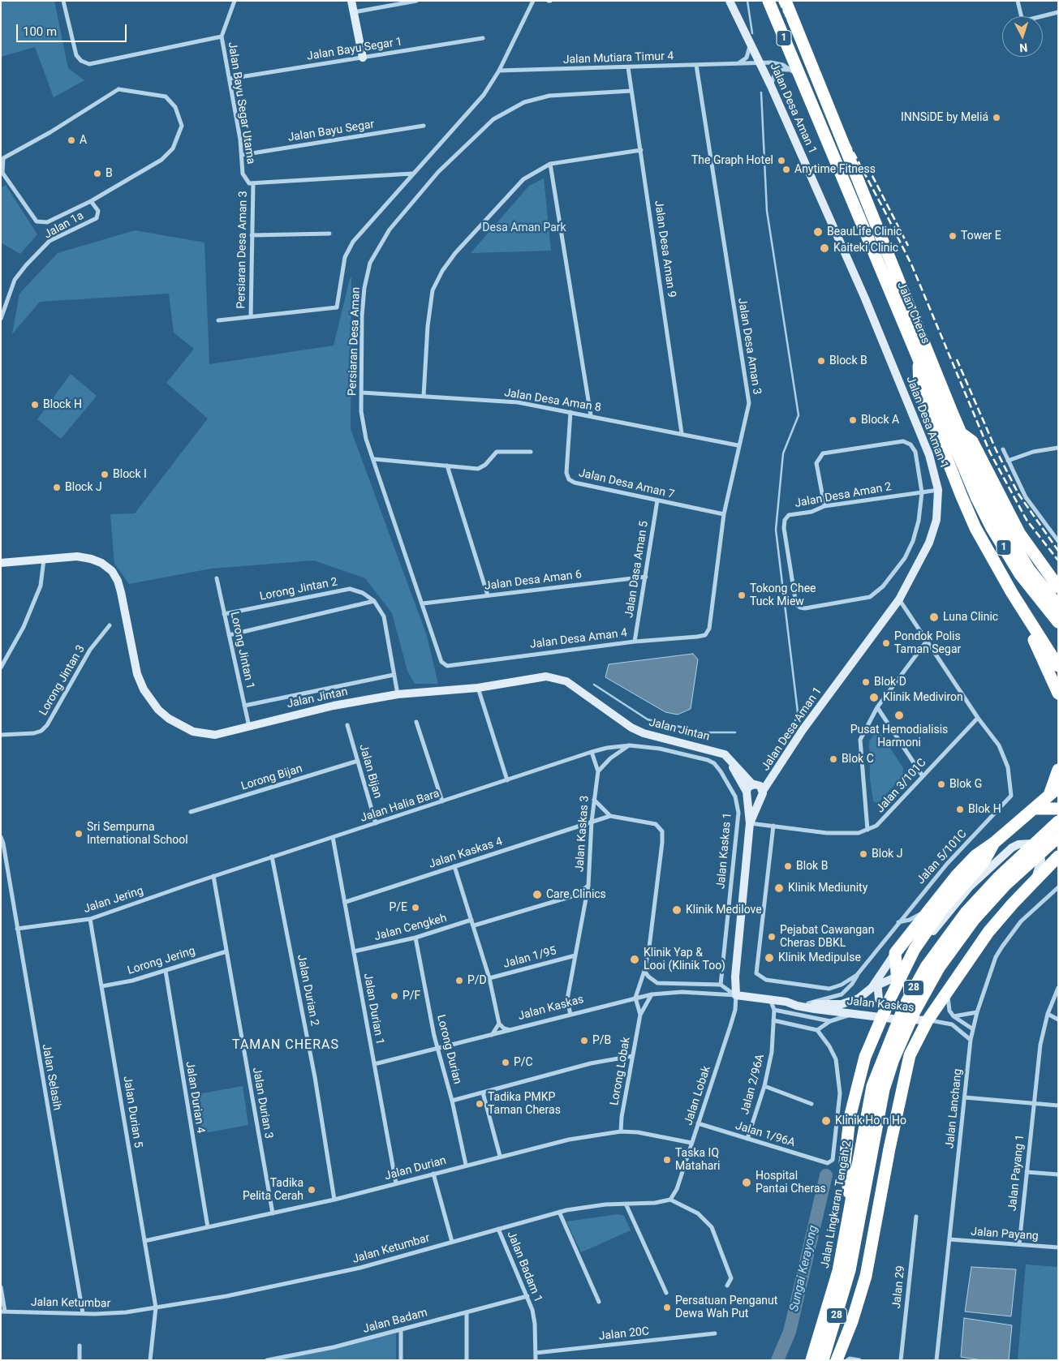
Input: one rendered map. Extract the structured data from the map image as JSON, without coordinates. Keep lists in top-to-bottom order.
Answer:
{
  "streets": {
    "highway": [
      "1",
      "Jalan Cheras",
      "28",
      "Jalan Lingkaran Tengah 2"
    ],
    "street": [
      "Jalan Bayu Segar 1",
      "Jalan Mutiara Timur 4",
      "Jalan Bayu Segar Utama",
      "Jalan Desa Aman 1",
      "Jalan Bayu Segar",
      "Jalan 1a",
      "Jalan Desa Aman 9",
      "Persiaran Desa Aman 3",
      "Persiaran Desa Aman",
      "Jalan Desa Aman 3",
      "Jalan Desa Aman 8",
      "Jalan Desa Aman 7",
      "Jalan Desa Aman 2",
      "Jalan Dasa Aman 5",
      "Jalan Desa Aman 6",
      "Lorong Jintan 2",
      "Jalan Desa Aman 4",
      "Lorong Jintan 1",
      "Lorong Jintan 3",
      "Jalan Jintan",
      "Jalan Bijan",
      "Lorong Bijan",
      "Jalan 3/101C",
      "Jalan Halia Bara",
      "Jalan Kaskas 3",
      "Jalan Kaskas 1",
      "Jalan Kaskas 4",
      "Jalan 5/101C",
      "Jalan Jering",
      "Jalan Cengkeh",
      "Jalan 1/95",
      "Lorong Jering",
      "Jalan Durian 2",
      "Jalan Kaskas",
      "Jalan Durian 1",
      "Lorong Durian",
      "Lorong Lobak",
      "Jalan Selasih",
      "Jalan 2/96A",
      "Jalan Lobak",
      "Jalan Durian 4",
      "Jalan Durian 3",
      "Jalan Lanchang",
      "Jalan Durian 5",
      "Jalan 1/96A",
      "Jalan Durian",
      "Jalan Payang 1",
      "Jalan Payang",
      "Jalan Ketumbar",
      "Jalan Badam 1",
      "Jalan 29",
      "Jalan Badam",
      "Jalan 20C"
    ]
  },
  "crossings": [
    ["Jalan Bayu Segar 1", "Jalan Bayu Segar Utama"],
    ["Jalan Mutiara Timur 4", "Jalan Desa Aman 1"],
    ["Jalan Mutiara Timur 4", "Jalan Desa Aman 9"],
    ["Jalan Mutiara Timur 4", "Jalan Cheras"],
    ["Jalan Mutiara Timur 4", "Jalan Desa Aman 3"],
    ["Jalan Bayu Segar Utama", "Jalan Bayu Segar"],
    ["Jalan Bayu Segar Utama", "Persiaran Desa Aman 3"],
    ["Jalan Desa Aman 1", "Jalan Desa Aman 2"],
    ["Jalan Desa Aman 1", "Jalan Jintan"],
    ["Jalan Desa Aman 1", "Jalan 5/101C"],
    ["Jalan Desa Aman 9", "Persiaran Desa Aman"],
    ["Jalan Desa Aman 9", "Jalan Desa Aman 8"],
    ["Persiaran Desa Aman", "Jalan Desa Aman 8"],
    ["Persiaran Desa Aman", "Jalan Desa Aman 6"],
    ["Persiaran Desa Aman", "Jalan Desa Aman 4"],
    ["Jalan Desa Aman 3", "Jalan Desa Aman 8"],
    ["Jalan Desa Aman 3", "Jalan Desa Aman 7"],
    ["Jalan Desa Aman 3", "Jalan Desa Aman 4"],
    ["Jalan Desa Aman 8", "Jalan Desa Aman 7"],
    ["Jalan Desa Aman 7", "Jalan Dasa Aman 5"],
    ["Jalan Dasa Aman 5", "Jalan Desa Aman 6"],
    ["Jalan Dasa Aman 5", "Jalan Desa Aman 4"],
    ["Lorong Jintan 2", "Lorong Jintan 1"],
    ["Lorong Jintan 1", "Jalan Jintan"],
    ["Jalan Bijan", "Lorong Bijan"],
    ["Jalan Bijan", "Jalan Halia Bara"],
    ["Jalan 3/101C", "Jalan 5/101C"],
    ["Jalan Halia Bara", "Jalan Kaskas 3"],
    ["Jalan Halia Bara", "Jalan Kaskas 1"],
    ["Jalan Halia Bara", "Jalan Jering"],
    ["Jalan Halia Bara", "Jalan Durian 2"],
    ["Jalan Halia Bara", "Jalan Durian 1"],
    ["Jalan Halia Bara", "Jalan Durian 3"],
    ["Jalan Kaskas 3", "Jalan Kaskas 1"],
    ["Jalan Kaskas 3", "Jalan Kaskas 4"],
    ["Jalan Kaskas 3", "Jalan 1/95"],
    ["Jalan Kaskas 3", "Jalan Kaskas"],
    ["Jalan Kaskas 1", "Jalan Kaskas"],
    ["Jalan Kaskas 4", "Jalan Durian 1"],
    ["Jalan Jering", "Jalan Selasih"],
    ["Jalan Jering", "Jalan Durian 3"],
    ["Jalan Jering", "Jalan Durian 5"],
    ["Jalan Cengkeh", "Jalan Durian 1"],
    ["Jalan Cengkeh", "Lorong Durian"],
    ["Lorong Jering", "Jalan Durian 4"],
    ["Lorong Jering", "Jalan Durian 3"],
    ["Lorong Jering", "Jalan Durian 5"],
    ["Jalan Durian 2", "Jalan Durian"],
    ["Jalan Kaskas", "Jalan Durian 1"],
    ["Jalan Kaskas", "Lorong Durian"],
    ["Jalan Kaskas", "Lorong Lobak"],
    ["Jalan Kaskas", "Jalan Lobak"],
    ["Jalan Durian 1", "Jalan Durian"],
    ["Lorong Durian", "Jalan Durian"],
    ["Lorong Lobak", "Jalan Durian"],
    ["Jalan Selasih", "Jalan Ketumbar"],
    ["Jalan 2/96A", "Jalan 1/96A"],
    ["Jalan Lobak", "Jalan 1/96A"],
    ["Jalan Lobak", "Jalan Durian"],
    ["Jalan Lobak", "Jalan Ketumbar"],
    ["Jalan Durian 4", "Jalan Durian"],
    ["Jalan Durian 3", "Jalan Durian"],
    ["Jalan Lanchang", "Jalan Payang"],
    ["Jalan Durian 5", "Jalan Durian"],
    ["Jalan Durian 5", "Jalan Ketumbar"],
    ["Jalan Payang 1", "Jalan Payang"],
    ["Jalan Ketumbar", "Jalan Badam 1"],
    ["Jalan Badam 1", "Jalan Badam"],
    ["Jalan Badam 1", "Jalan 20C"]
  ],
  "districts": ["TAMAN CHERAS"],
  "water": ["Sungai Kerayong"],
  "parks": ["Desa Aman Park"],
  "places": [
    "INNSiDE by Meliá",
    "A",
    "The Graph Hotel",
    "Anytime Fitness",
    "B",
    "BeauLife Clinic",
    "Tower E",
    "Kaiteki Clinic",
    "Block B",
    "Block H",
    "Block A",
    "Block I",
    "Block J",
    "Tokong Chee Tuck Miew",
    "Luna Clinic",
    "Pondok Polis Taman Segar",
    "Blok D",
    "Klinik Mediviron",
    "Pusat Hemodialisis Harmoni",
    "Blok C",
    "Blok G",
    "Blok H",
    "Sri Sempurna International School",
    "Blok J",
    "Blok B",
    "Klinik Mediunity",
    "Care Clinics",
    "P/E",
    "Klinik Medilove",
    "Pejabat Cawangan Cheras DBKL",
    "Klinik Medipulse",
    "Klinik Yap & Looi (Klinik Too)",
    "P/D",
    "P/F",
    "P/B",
    "P/C",
    "Tadika PMKP Taman Cheras",
    "Klinik Ho n Ho",
    "Taska IQ Matahari",
    "Hospital Pantai Cheras",
    "Tadika Pelita Cerah",
    "Persatuan Penganut Dewa Wah Put"
  ],
  "scale_bar": "100 m",
  "north": "bottom"
}
